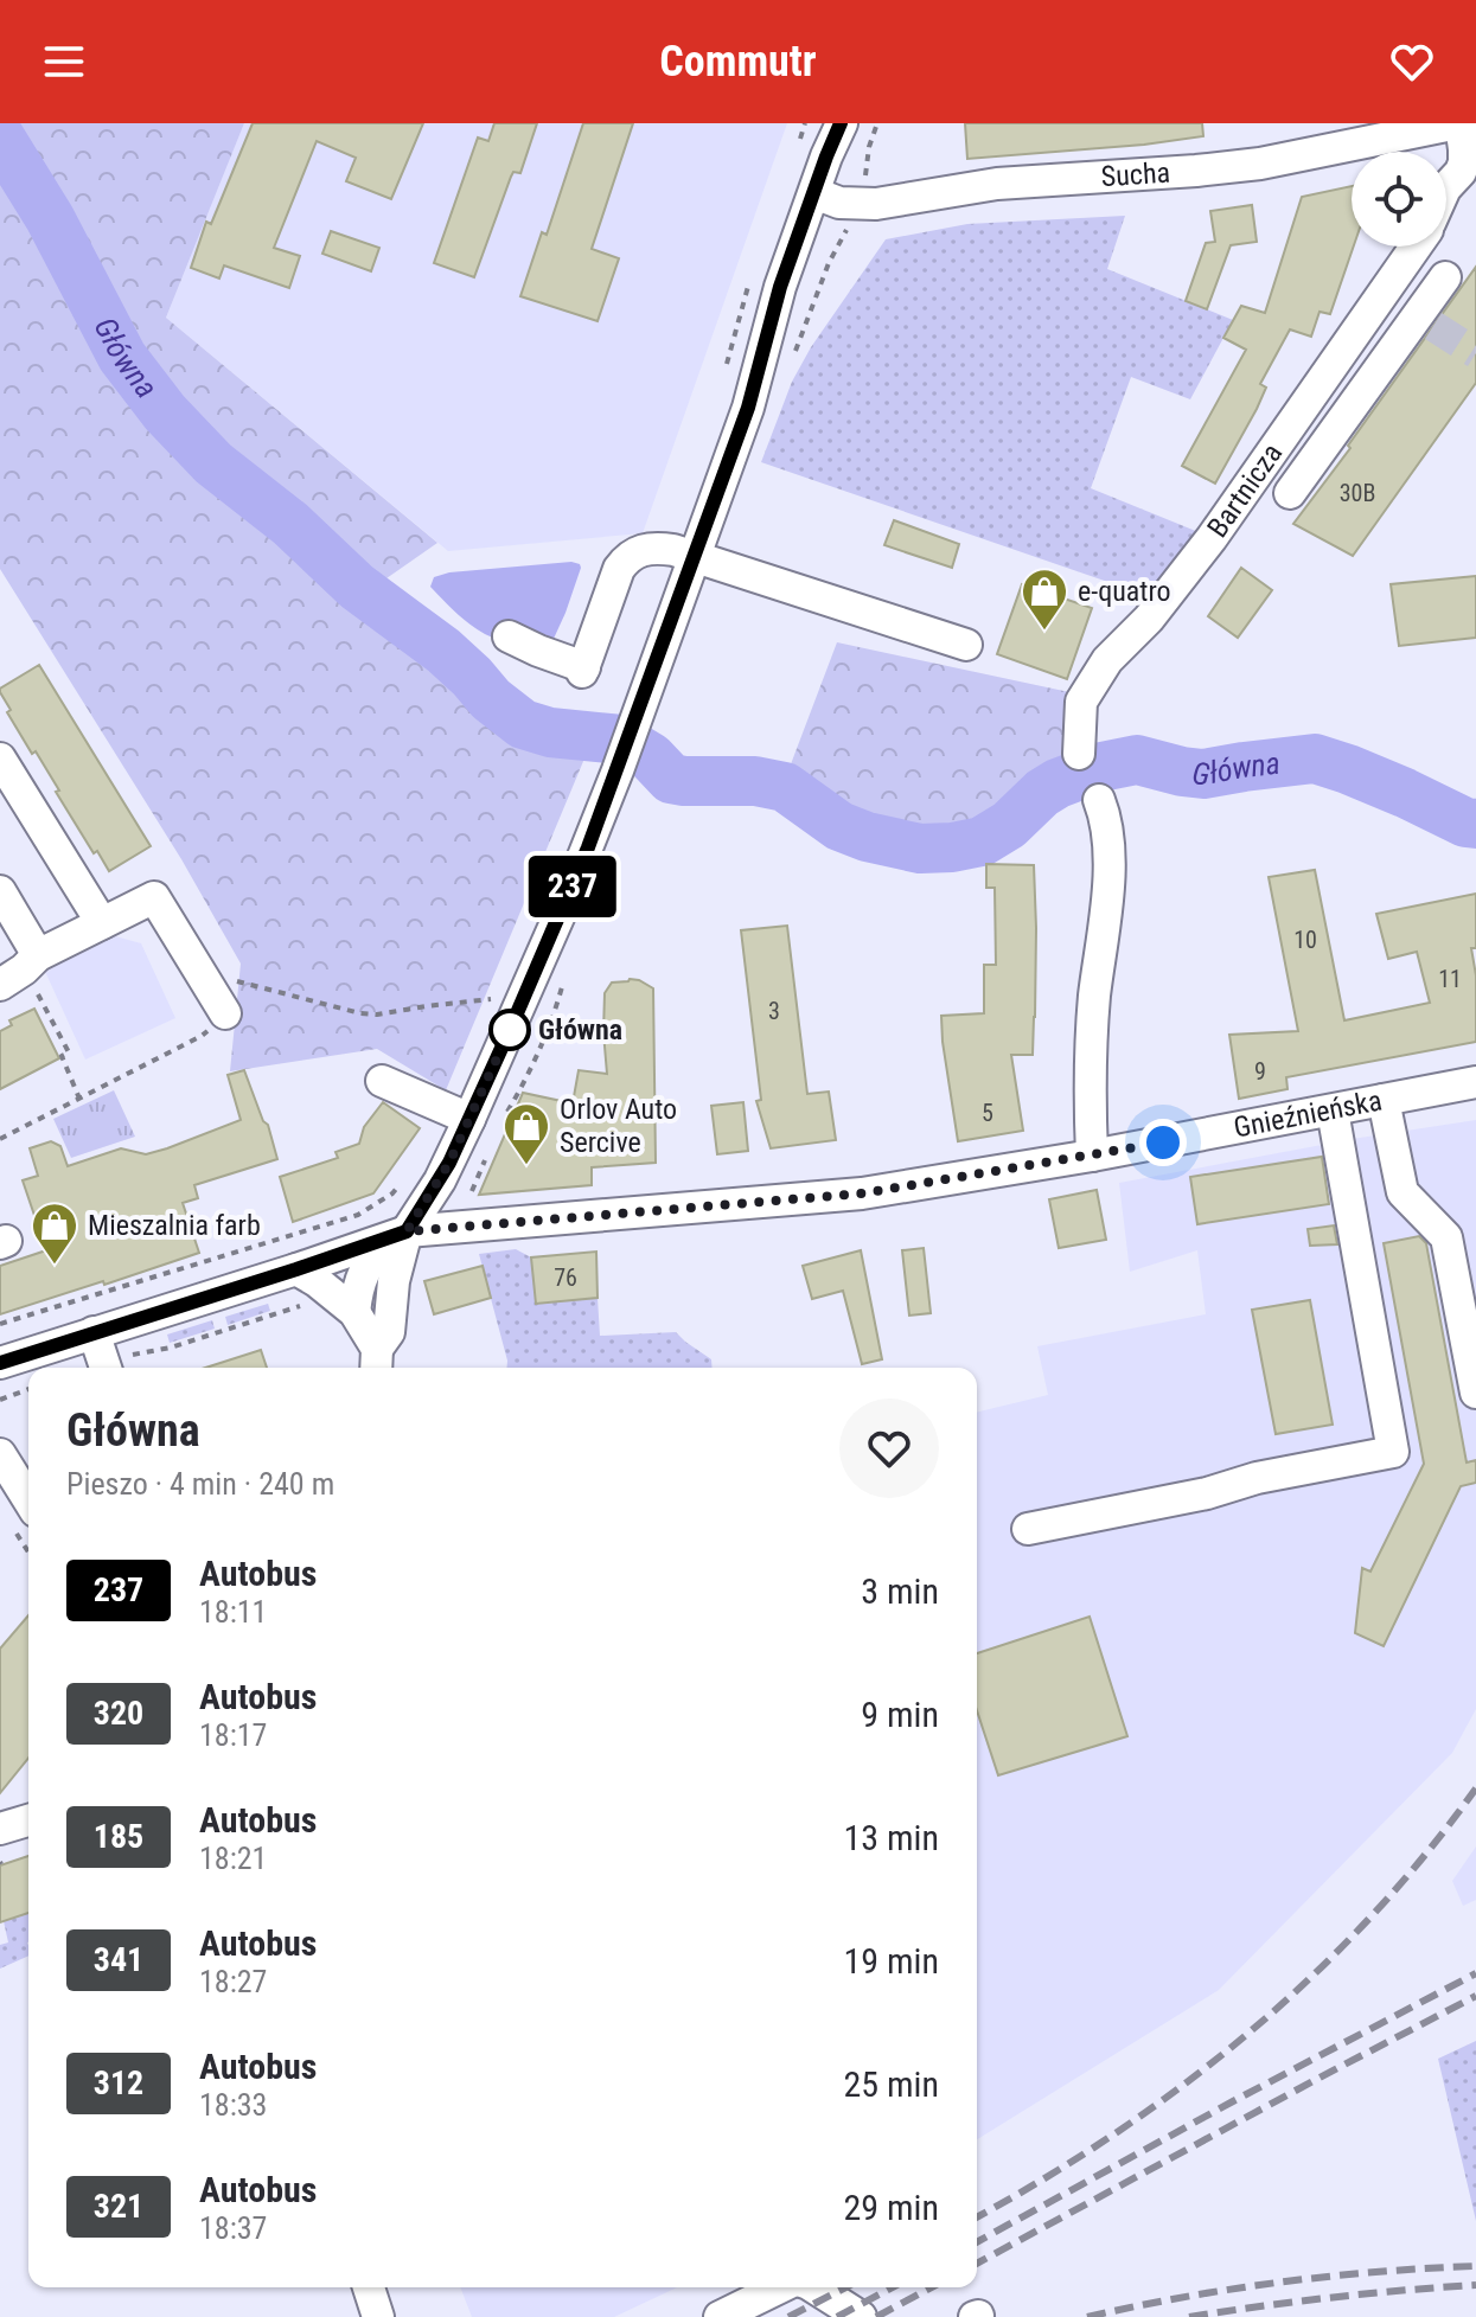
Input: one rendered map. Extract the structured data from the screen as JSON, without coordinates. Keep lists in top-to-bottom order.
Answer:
{
  "streets": {
    "street": ["Sucha", "Bartnicza", "Gnieźnieńska"]
  },
  "water": ["Główna"],
  "places": {
    "shop": ["e-quatro", "Orlov Auto Sercive", "Mieszalnia farb"],
    "other": ["Główna"]
  },
  "lines": ["bus line 237"],
  "house_numbers": [
    "30B",
    "10",
    "11",
    "3",
    "9",
    "5",
    "76"
  ],
  "page": {
    "header": "Commutr",
    "on_map": "237",
    "heading": ["Główna", "Pieszo · 4 min · 240 m"],
    "list": [
      {
        "mark": "237",
        "name": "Autobus",
        "note": "18:11",
        "value": "3 min"
      },
      {
        "mark": "320",
        "name": "Autobus",
        "note": "18:17",
        "value": "9 min"
      },
      {
        "mark": "185",
        "name": "Autobus",
        "note": "18:21",
        "value": "13 min"
      },
      {
        "mark": "341",
        "name": "Autobus",
        "note": "18:27",
        "value": "19 min"
      },
      {
        "mark": "312",
        "name": "Autobus",
        "note": "18:33",
        "value": "25 min"
      },
      {
        "mark": "321",
        "name": "Autobus",
        "note": "18:37",
        "value": "29 min"
      }
    ]
  }
}
